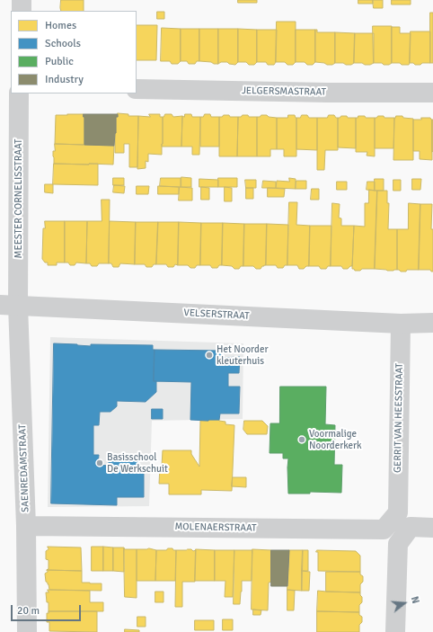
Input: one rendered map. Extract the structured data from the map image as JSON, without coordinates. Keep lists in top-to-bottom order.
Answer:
{
  "streets": {
    "street": [
      "JELGERSMASTRAAT",
      "MEESTER CORNELISSTRAAT",
      "VELSERSTRAAT",
      "GERRIT VAN HEESSTRAAT",
      "SAENREDAMSTRAAT",
      "MOLENAERSTRAAT"
    ]
  },
  "crossings": [
    ["MEESTER CORNELISSTRAAT", "VELSERSTRAAT"],
    ["MEESTER CORNELISSTRAAT", "SAENREDAMSTRAAT"],
    ["VELSERSTRAAT", "GERRIT VAN HEESSTRAAT"],
    ["VELSERSTRAAT", "SAENREDAMSTRAAT"],
    ["SAENREDAMSTRAAT", "MOLENAERSTRAAT"]
  ],
  "places": ["Het Noorder kleuterhuis", "Voormalige Noorderkerk", "Basisschool De Werkschuit"],
  "legend": [
    "Homes",
    "Schools",
    "Public",
    "Industry"
  ],
  "scale_bar": "20 m",
  "north": "right"
}
